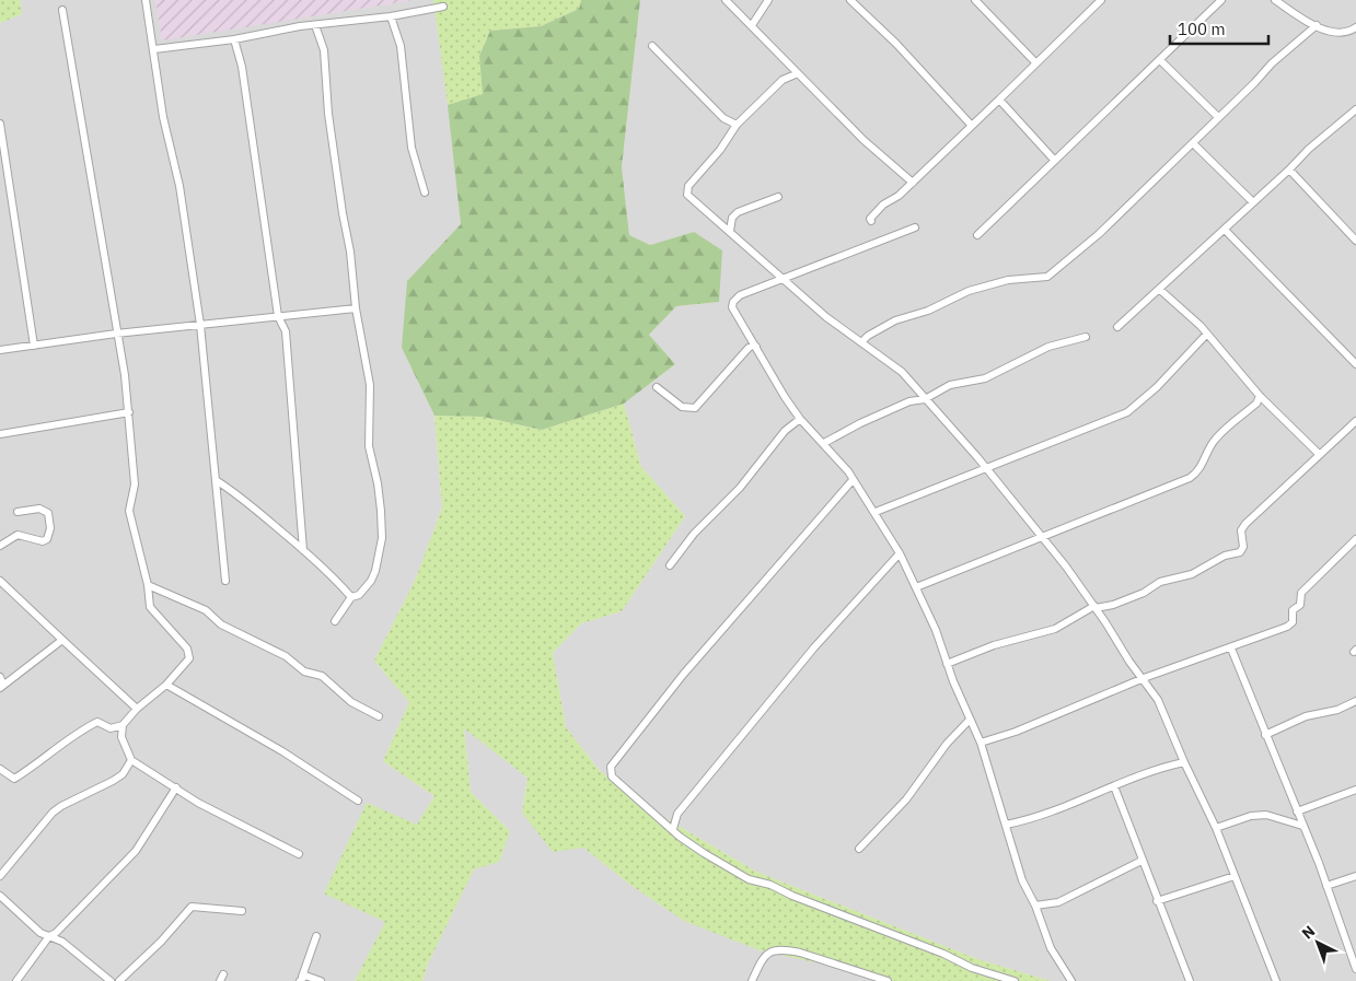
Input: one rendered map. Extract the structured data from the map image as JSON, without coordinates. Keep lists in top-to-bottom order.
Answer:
{
  "scale_bar": "100 m",
  "north": "top left"
}
